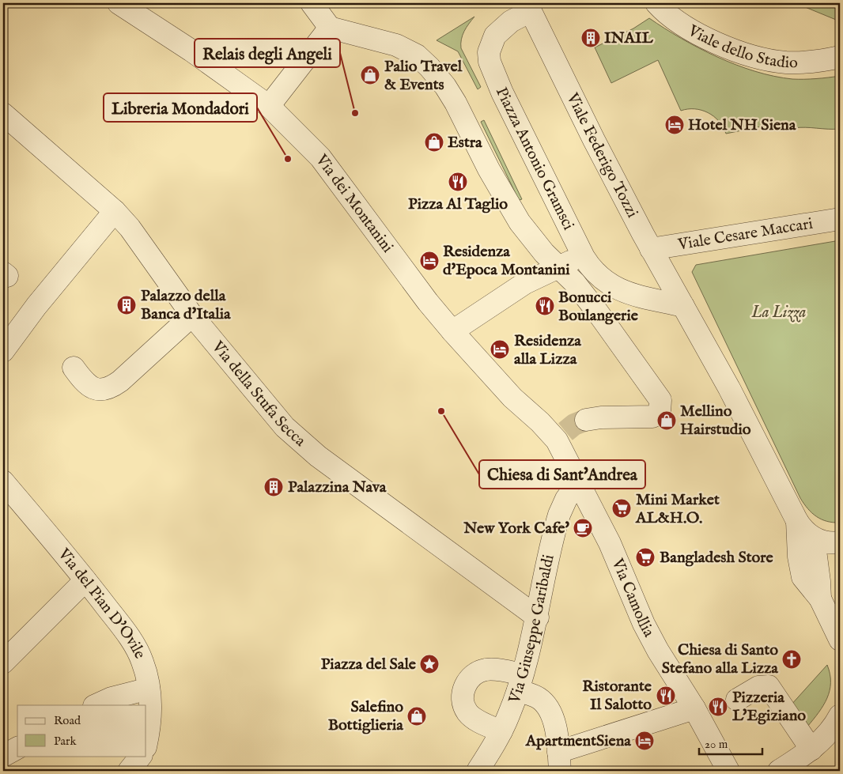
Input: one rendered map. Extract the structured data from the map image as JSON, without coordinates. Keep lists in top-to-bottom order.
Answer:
{
  "streets": {
    "street": [
      "Viale dello Stadio",
      "Viale Federigo Tozzi",
      "Piazza Antonio Gramsci",
      "Via dei Montanini",
      "Viale Cesare Maccari",
      "Via della Stufa Secca",
      "Via Camollia",
      "Via del Pian D'Ovile",
      "Via Giuseppe Garibaldi"
    ]
  },
  "crossings": [
    ["Viale Federigo Tozzi", "Piazza Antonio Gramsci"],
    ["Viale Federigo Tozzi", "Viale Cesare Maccari"],
    ["Via dei Montanini", "Via Camollia"],
    ["Via della Stufa Secca", "Via Giuseppe Garibaldi"],
    ["Via Camollia", "Via Giuseppe Garibaldi"]
  ],
  "parks": ["La Lizza"],
  "places": {
    "building": ["INAIL", "Palazzo della Banca d'Italia", "Palazzina Nava"],
    "shop": [
      "Palio Travel & Events",
      "Estra",
      "Mellino Hairstudio",
      "Salefino Bottiglieria"
    ],
    "other": ["Relais degli Angeli", "Libreria Mondadori", "Chiesa di Sant'Andrea"],
    "hotel": [
      "Hotel NH Siena",
      "Residenza d'Epoca Montanini",
      "Residenza alla Lizza",
      "ApartmentSiena"
    ],
    "restaurant": [
      "Pizza Al Taglio",
      "Bonucci Boulangerie",
      "Ristorante Il Salotto",
      "Pizzeria L'Egiziano"
    ],
    "supermarket": ["Mini Market AL&H.O.", "Bangladesh Store"],
    "cafe": ["New York Cafe'"],
    "church": ["Chiesa di Santo Stefano alla Lizza"],
    "place": ["Piazza del Sale"]
  },
  "legend": ["Road", "Park"],
  "scale_bar": "20 m"
}
